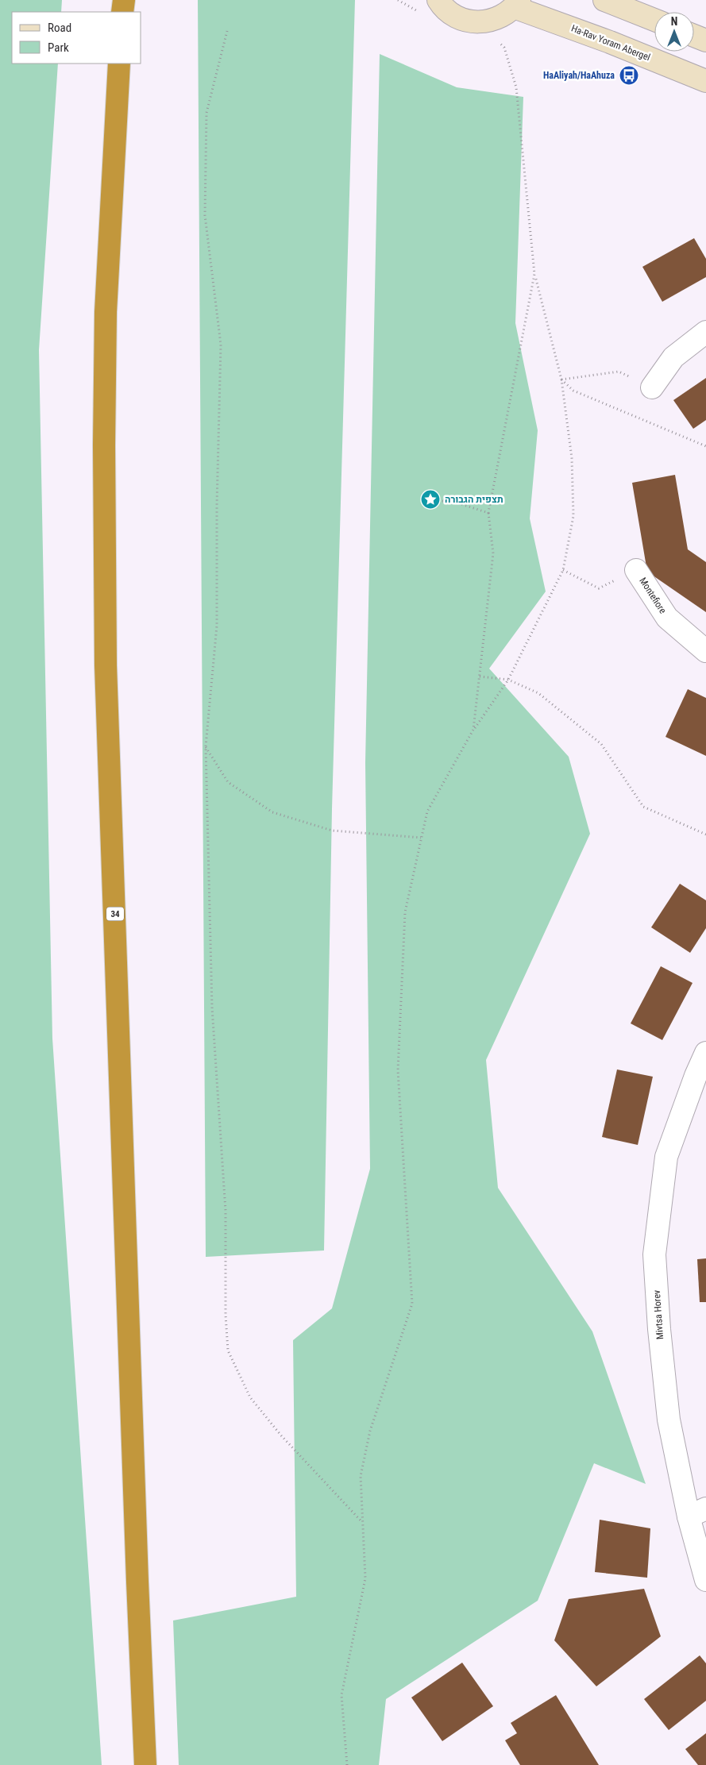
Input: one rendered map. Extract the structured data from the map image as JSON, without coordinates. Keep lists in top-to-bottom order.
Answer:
{
  "streets": {
    "highway": ["34"],
    "street": ["Ha-Rav Yoram Abergel", "Montefiore", "Mivtsa Horev"]
  },
  "places": {
    "bus stop": ["HaAliyah/HaAhuza"],
    "place": ["תצפית הגבורה"]
  },
  "legend": ["Road", "Park"],
  "north": "top"
}
